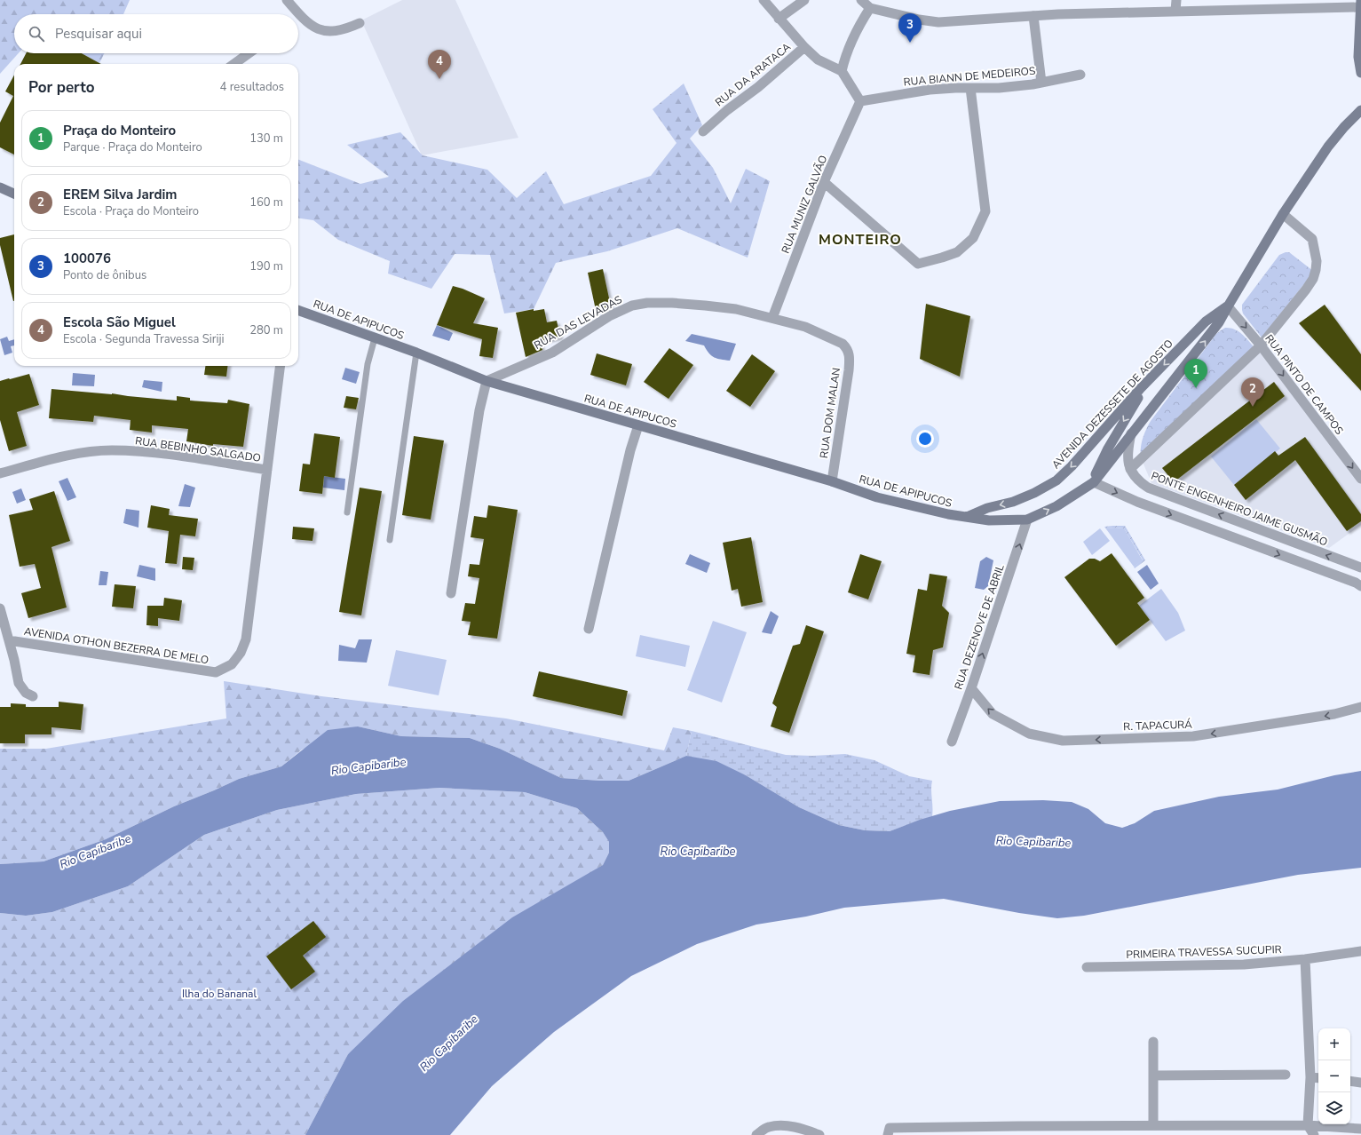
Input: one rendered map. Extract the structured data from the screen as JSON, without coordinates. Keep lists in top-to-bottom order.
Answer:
{
  "streets": {
    "main road": ["RUA DE APIPUCOS", "AVENIDA DEZESSETE DE AGOSTO"],
    "street": [
      "RUA DA ARATACA",
      "RUA BIANN DE MEDEIROS",
      "RUA MUNIZ GALVÃO",
      "RUA DAS LEVADAS",
      "RUA PINTO DE CAMPOS",
      "RUA DOM MALAN",
      "RUA BEBINHO SALGADO",
      "PONTE ENGENHEIRO JAIME GUSMÃO",
      "RUA DEZENOVE DE ABRIL",
      "AVENIDA OTHON BEZERRA DE MELO",
      "R. TAPACURÁ",
      "PRIMEIRA TRAVESSA SUCUPIR"
    ]
  },
  "crossings": [
    ["RUA BIANN DE MEDEIROS", "RUA MUNIZ GALVÃO"],
    ["RUA MUNIZ GALVÃO", "RUA DAS LEVADAS"],
    ["RUA DE APIPUCOS", "RUA DAS LEVADAS"],
    ["RUA DE APIPUCOS", "AVENIDA DEZESSETE DE AGOSTO"],
    ["RUA DE APIPUCOS", "RUA DOM MALAN"],
    ["RUA DAS LEVADAS", "RUA DOM MALAN"],
    ["RUA PINTO DE CAMPOS", "AVENIDA DEZESSETE DE AGOSTO"],
    ["AVENIDA DEZESSETE DE AGOSTO", "RUA DEZENOVE DE ABRIL"],
    ["RUA BEBINHO SALGADO", "AVENIDA OTHON BEZERRA DE MELO"],
    ["RUA DEZENOVE DE ABRIL", "R. TAPACURÁ"]
  ],
  "one_way": ["RUA PINTO DE CAMPOS", "RUA DEZENOVE DE ABRIL", "R. TAPACURÁ"],
  "districts": ["MONTEIRO"],
  "water": ["Rio Capibaribe"],
  "parks": ["Ilha do Bananal"],
  "page": {
    "pins": [
      "3",
      "4",
      "1",
      "2"
    ],
    "search": "Pesquisar aqui",
    "heading": ["Por perto", "4 resultados"],
    "list": [
      {
        "mark": "1",
        "name": "Praça do Monteiro",
        "note": "Parque · Praça do Monteiro",
        "value": "130 m"
      },
      {
        "mark": "2",
        "name": "EREM Silva Jardim",
        "note": "Escola · Praça do Monteiro",
        "value": "160 m"
      },
      {
        "mark": "3",
        "name": "100076",
        "note": "Ponto de ônibus",
        "value": "190 m"
      },
      {
        "mark": "4",
        "name": "Escola São Miguel",
        "note": "Escola · Segunda Travessa Siriji",
        "value": "280 m"
      }
    ],
    "map_buttons": ["+", "−"]
  }
}
